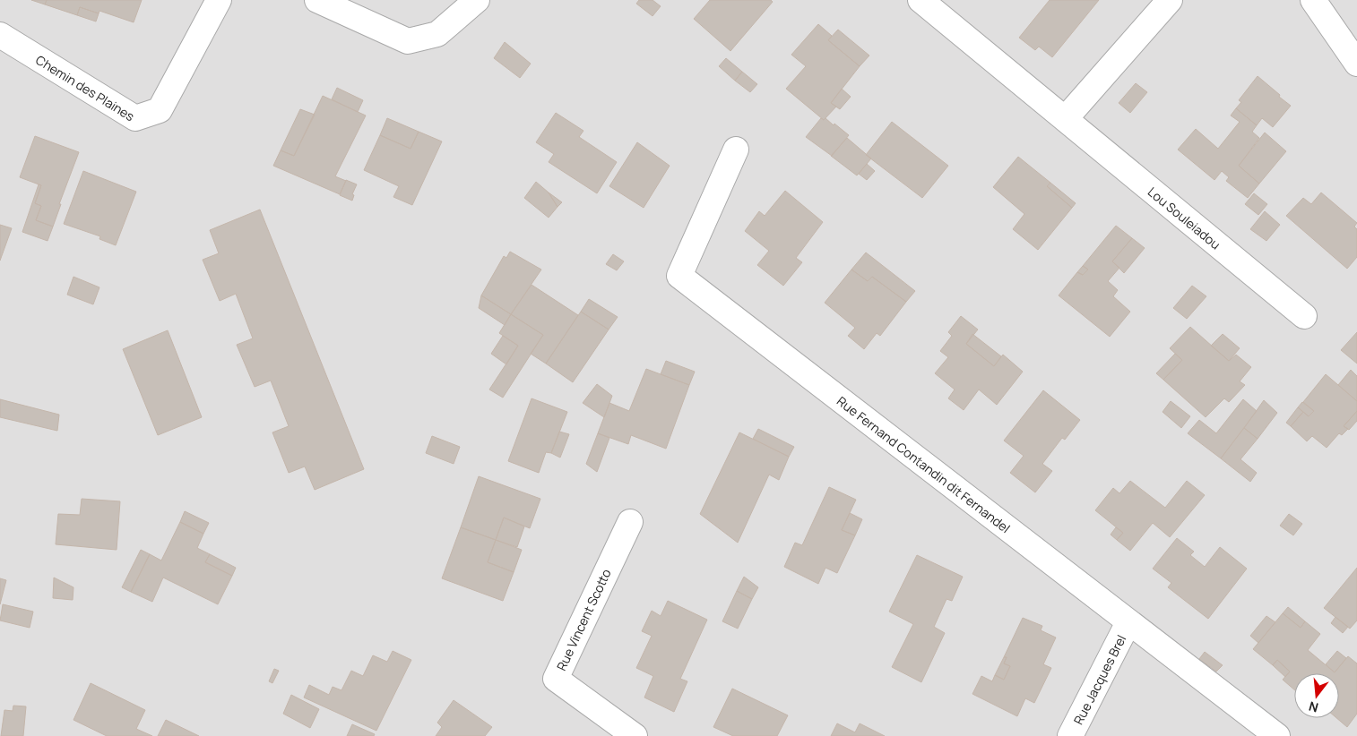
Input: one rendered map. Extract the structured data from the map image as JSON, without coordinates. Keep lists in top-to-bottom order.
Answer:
{
  "streets": {
    "street": [
      "Chemin des Plaines",
      "Lou Souleiadou",
      "Rue Fernand Contandin dit Fernandel",
      "Rue Vincent Scotto",
      "Rue Jacques Brel"
    ]
  },
  "crossings": [
    ["Rue Fernand Contandin dit Fernandel", "Rue Jacques Brel"]
  ],
  "north": "bottom"
}
